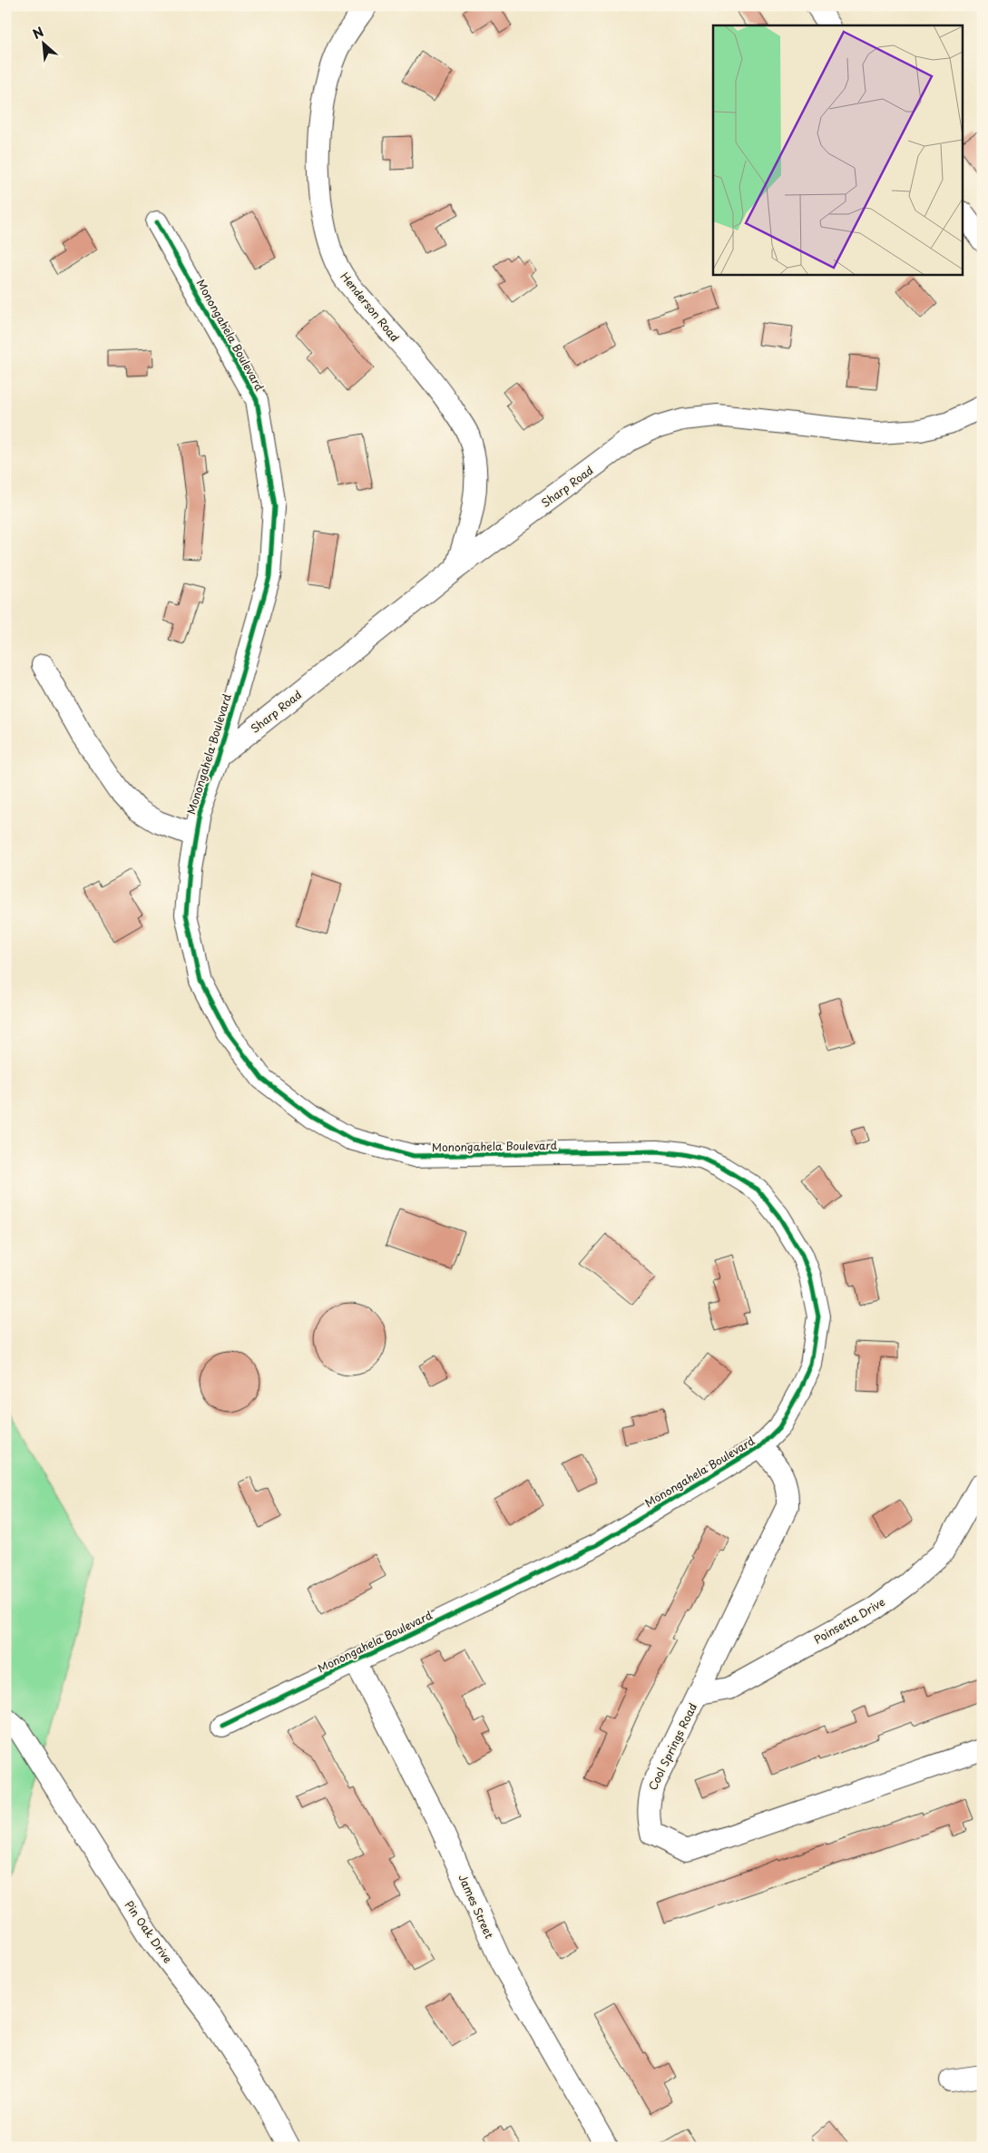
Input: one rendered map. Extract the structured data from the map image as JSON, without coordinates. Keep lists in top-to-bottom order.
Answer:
{
  "streets": {
    "street": [
      "Henderson Road",
      "Monongahela Boulevard",
      "Sharp Road",
      "Poinsetta Drive",
      "Cool Springs Road",
      "James Street",
      "Pin Oak Drive"
    ]
  },
  "crossings": [
    ["Henderson Road", "Sharp Road"],
    ["Monongahela Boulevard", "Sharp Road"],
    ["Monongahela Boulevard", "Cool Springs Road"],
    ["Monongahela Boulevard", "James Street"],
    ["Poinsetta Drive", "Cool Springs Road"]
  ],
  "north": "top left"
}
